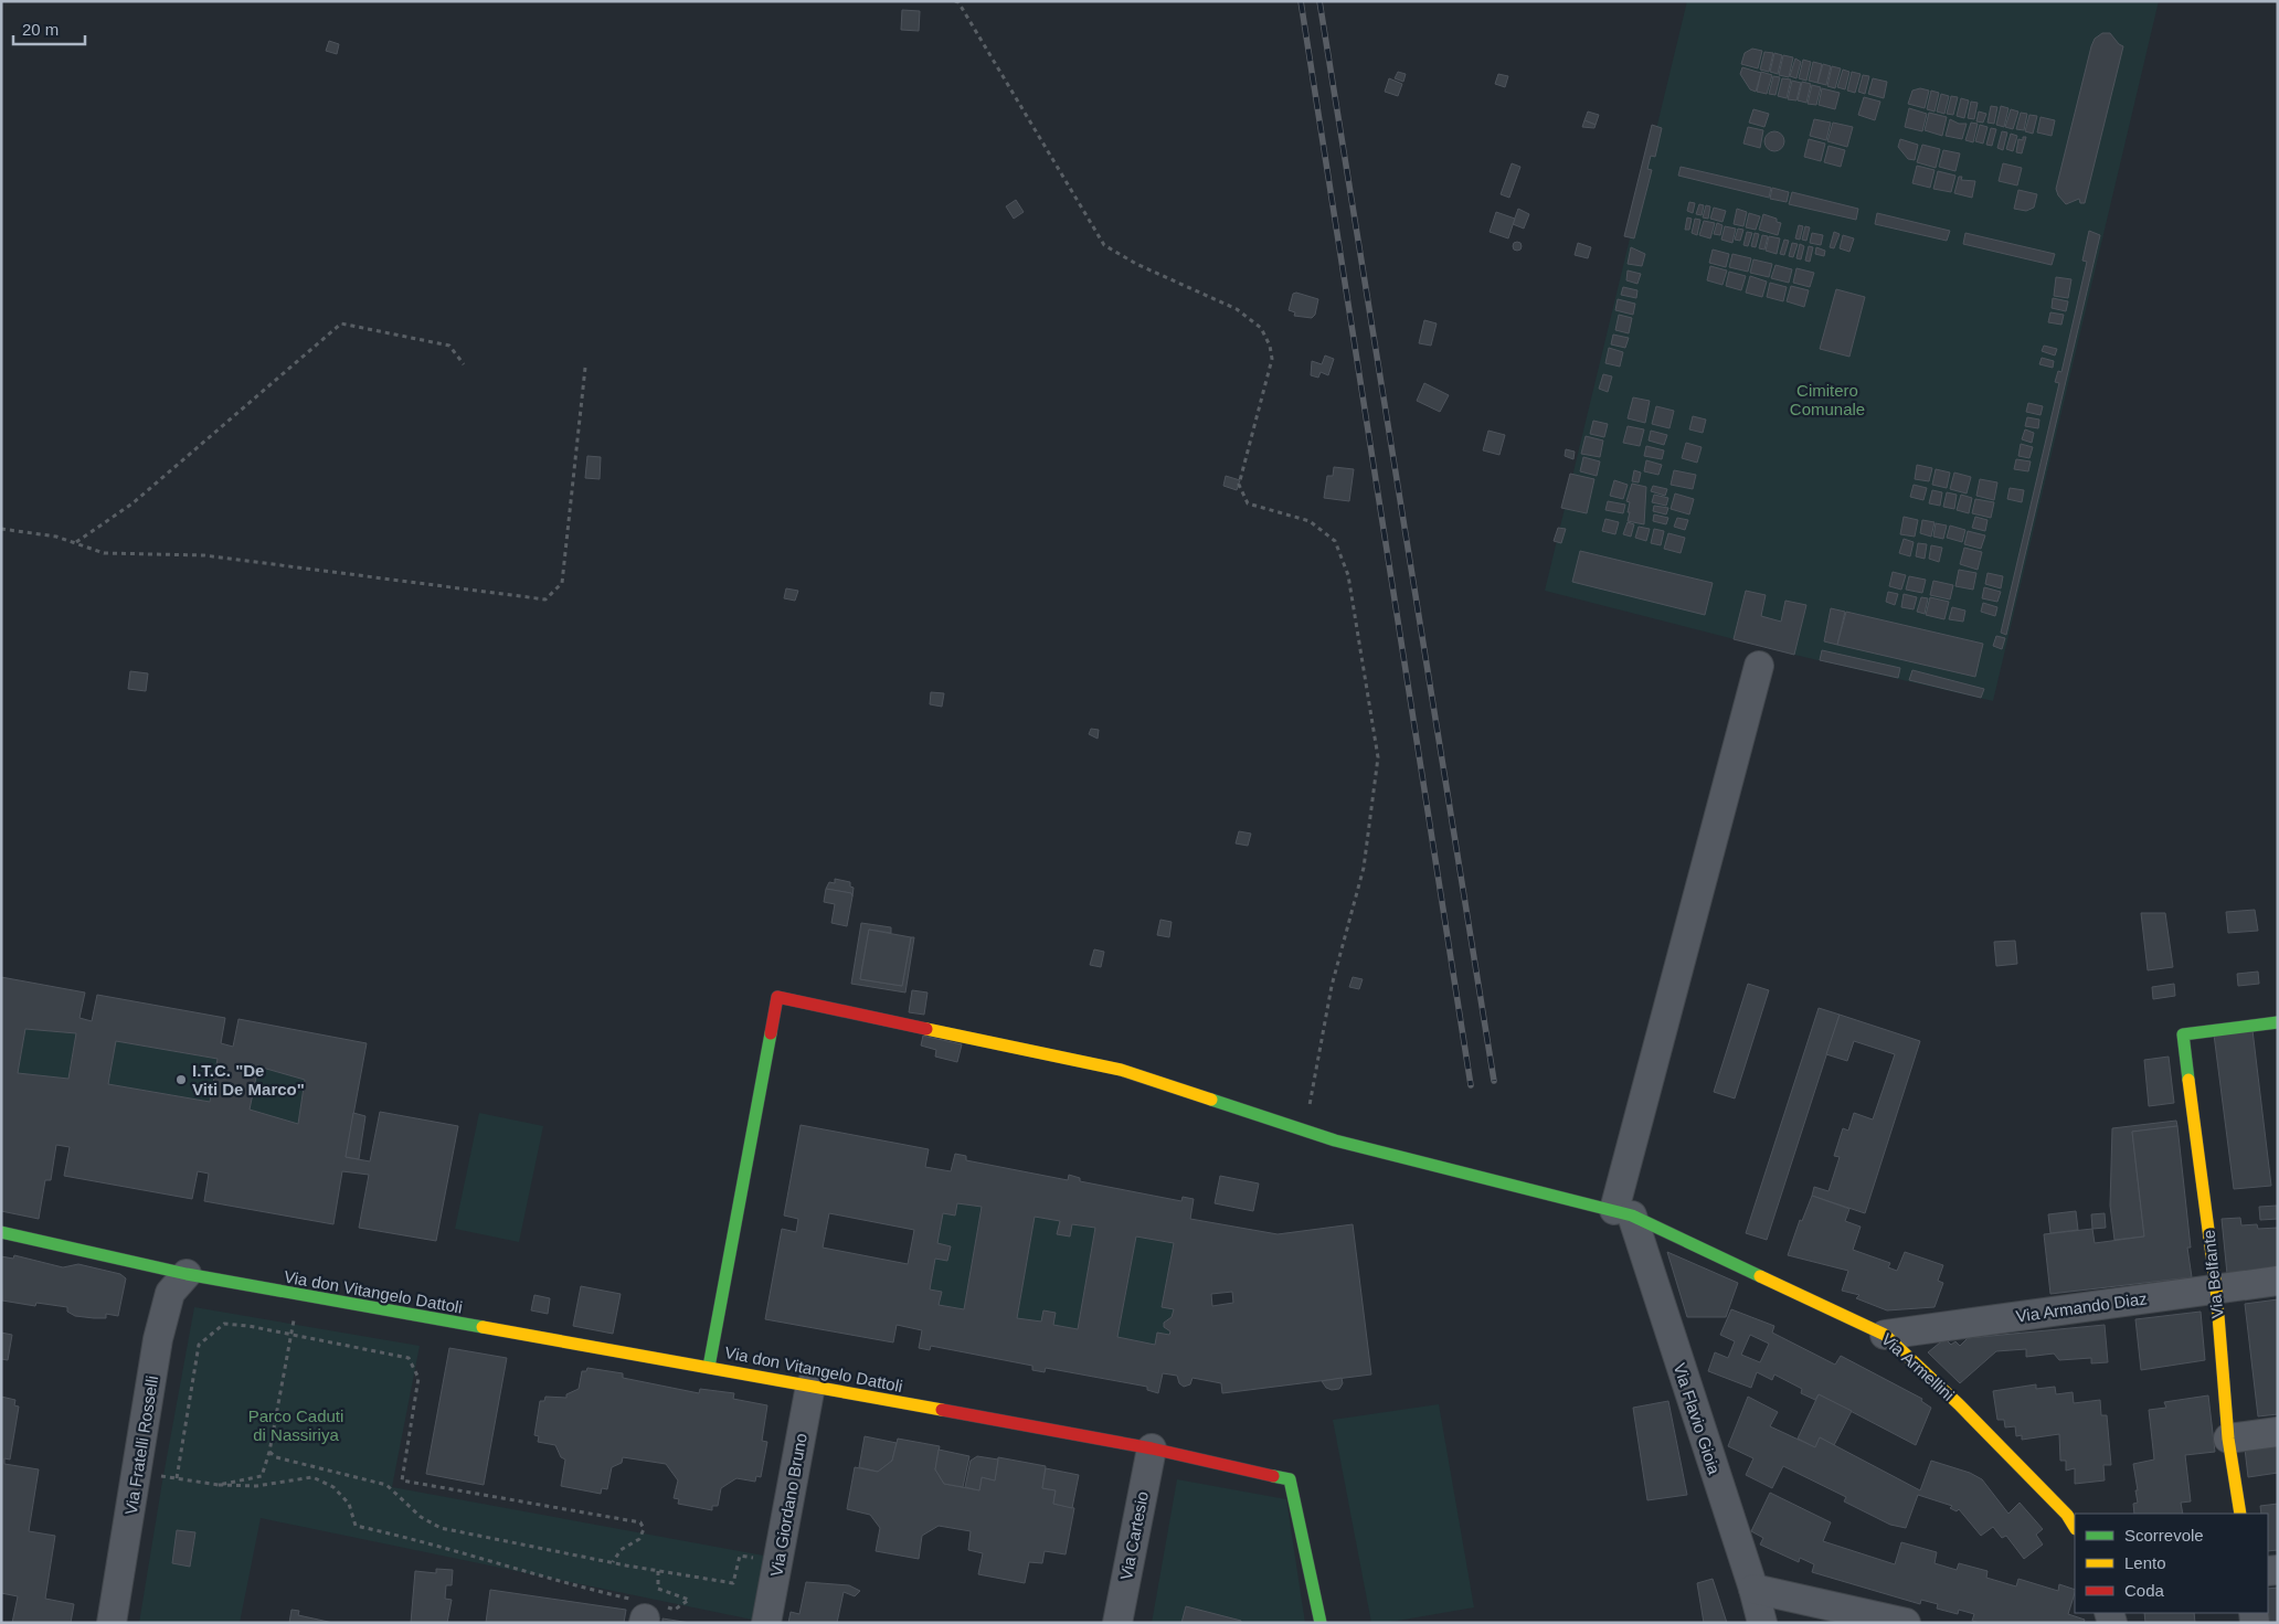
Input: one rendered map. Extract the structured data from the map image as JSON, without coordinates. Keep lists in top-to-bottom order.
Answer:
{
  "streets": {
    "street": [
      "Via Belfante",
      "Via don Vitangelo Dattoli",
      "Via Armando Diaz",
      "Via Armellini",
      "Via Flavio Gioia",
      "Via Fratelli Rosselli",
      "Via Giordano Bruno",
      "Via Cartesio"
    ]
  },
  "crossings": [
    ["Via Belfante", "Via Armando Diaz"],
    ["Via don Vitangelo Dattoli", "Via Armellini"],
    ["Via don Vitangelo Dattoli", "Via Fratelli Rosselli"],
    ["Via don Vitangelo Dattoli", "Via Giordano Bruno"],
    ["Via don Vitangelo Dattoli", "Via Cartesio"],
    ["Via Armando Diaz", "Via Armellini"],
    ["Via Armellini", "Via Flavio Gioia"]
  ],
  "parks": ["Cimitero Comunale", "Parco Caduti di Nassiriya"],
  "places": ["I.T.C. \"De Viti De Marco\""],
  "legend": ["Scorrevole", "Lento", "Coda"],
  "scale_bar": "20 m"
}
